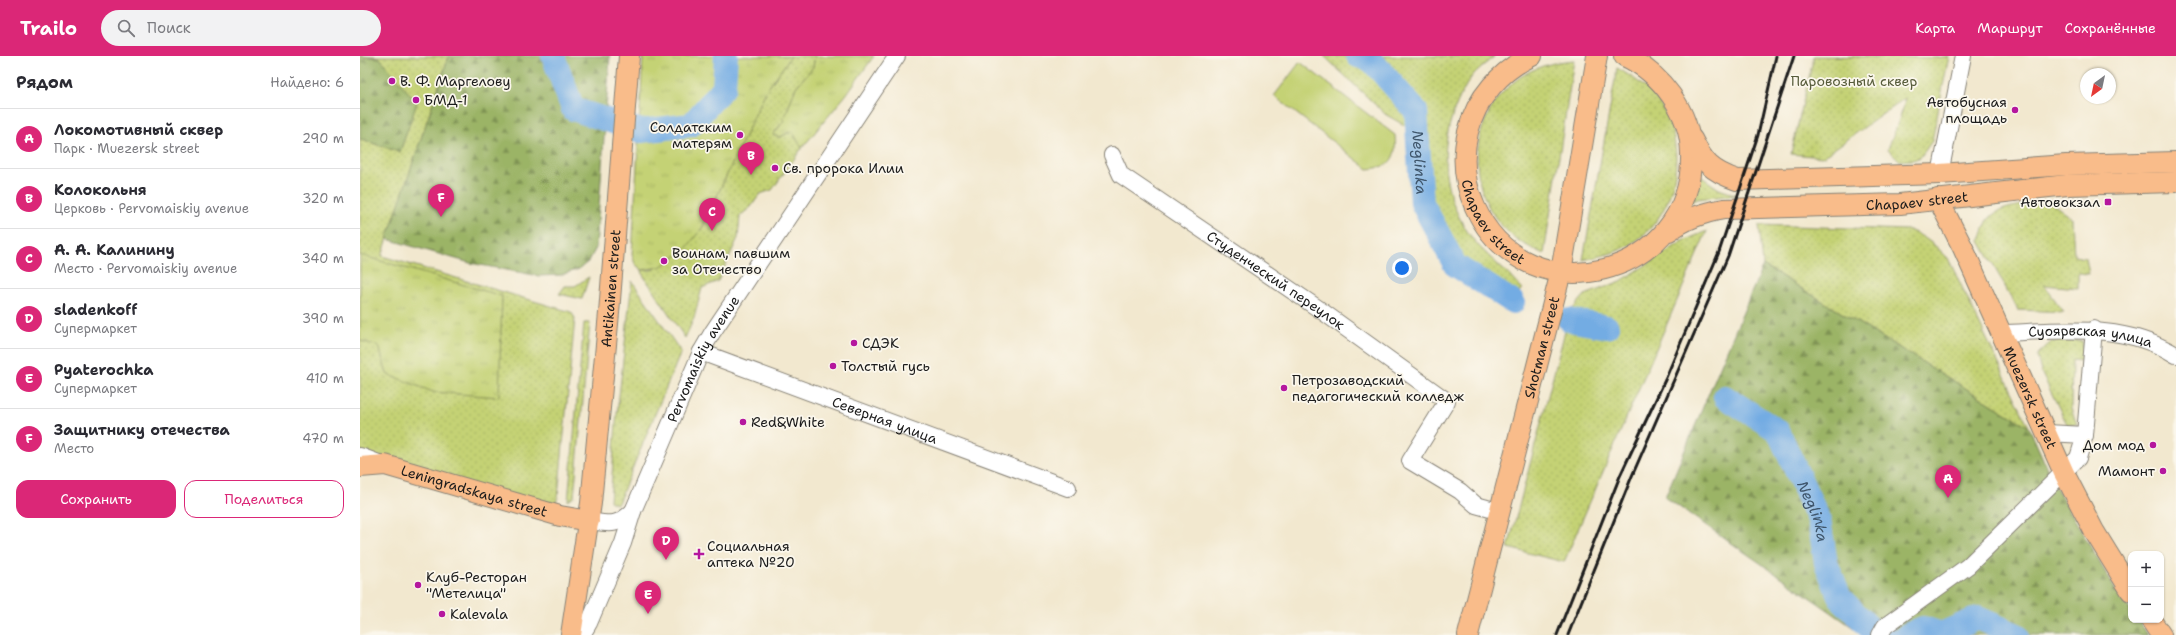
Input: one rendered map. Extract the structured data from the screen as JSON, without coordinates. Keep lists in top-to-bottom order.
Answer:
{
  "streets": {
    "main road": [
      "Chapaev street",
      "Antikainen street",
      "Shotman street",
      "Muezersk street",
      "Leningradskaya street"
    ],
    "street": [
      "Студенческий переулок",
      "Суоярвская улица",
      "Pervomaiskiy avenue",
      "Северная улица"
    ]
  },
  "crossings": [
    ["Chapaev street", "Shotman street"],
    ["Chapaev street", "Muezersk street"],
    ["Студенческий переулок", "Shotman street"],
    ["Antikainen street", "Leningradskaya street"],
    ["Суоярвская улица", "Muezersk street"],
    ["Pervomaiskiy avenue", "Северная улица"]
  ],
  "water": ["Neglinka"],
  "parks": ["Паровозный сквер"],
  "places": {
    "other": [
      "В. Ф. Маргелову",
      "БМД-1",
      "Автобусная площадь",
      "Солдатским матерям",
      "Св. пророка Илии",
      "Воинам, павшим за Отечество",
      "СДЭК",
      "Толстый гусь",
      "Петрозаводский педагогический колледж",
      "Red&White",
      "Дом мод",
      "Мамонт",
      "Клуб-Ресторан \"Метелица\"",
      "Kalevala"
    ],
    "transit": ["Автовокзал"],
    "health": ["Социальная аптека №20"]
  },
  "north": "bottom left",
  "page": {
    "header": "Trailo",
    "search": "Поиск",
    "nav": ["Карта", "Маршрут", "Сохранённые"],
    "heading": ["Рядом", "Найдено: 6"],
    "list": [
      {
        "mark": "A",
        "name": "Локомотивный сквер",
        "note": "Парк · Muezersk street",
        "value": "290 m"
      },
      {
        "mark": "B",
        "name": "Колокольня",
        "note": "Церковь · Pervomaiskiy avenue",
        "value": "320 m"
      },
      {
        "mark": "C",
        "name": "А. А. Калинину",
        "note": "Место · Pervomaiskiy avenue",
        "value": "340 m"
      },
      {
        "mark": "D",
        "name": "sladenkoff",
        "note": "Супермаркет",
        "value": "390 m"
      },
      {
        "mark": "E",
        "name": "Pyaterochka",
        "note": "Супермаркет",
        "value": "410 m"
      },
      {
        "mark": "F",
        "name": "Защитнику отечества",
        "note": "Место",
        "value": "470 m"
      }
    ],
    "pins": [
      "B",
      "F",
      "C",
      "A",
      "D",
      "E"
    ],
    "buttons": ["Сохранить", "Поделиться"],
    "map_buttons": ["+", "−"]
  }
}
